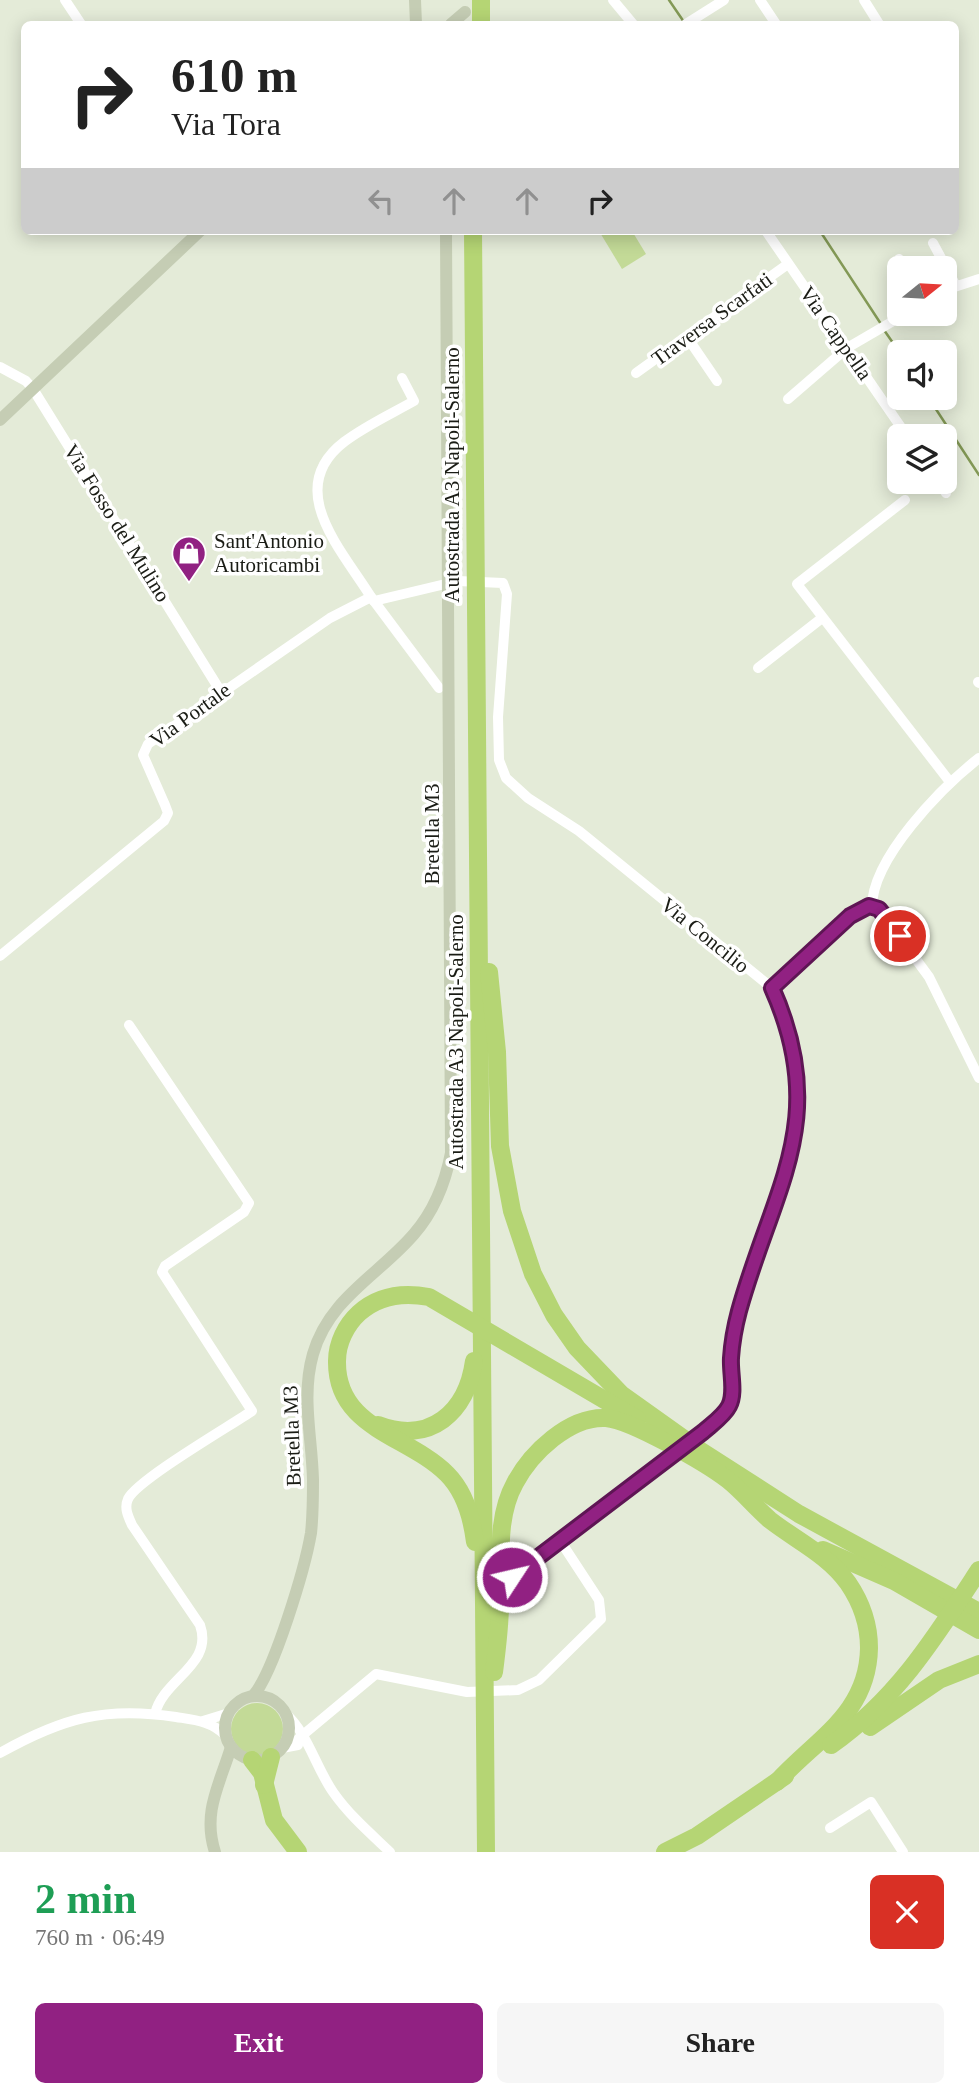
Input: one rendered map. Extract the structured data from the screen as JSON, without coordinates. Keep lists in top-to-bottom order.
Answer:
{
  "streets": {
    "highway": ["Autostrada A3 Napoli-Salerno"],
    "street": [
      "Traversa Scarfati",
      "Via Cappella",
      "Via Fosso del Mulino",
      "Via Portale",
      "Bretella M3",
      "Via Concilio"
    ]
  },
  "crossings": [
    ["Traversa Scarfati", "Via Cappella"],
    ["Via Fosso del Mulino", "Via Portale"],
    ["Via Portale", "Via Concilio"]
  ],
  "places": {
    "shop": ["Sant'Antonio Autoricambi"]
  },
  "north": "right",
  "page": {
    "turn": ["610 m", "Via Tora"],
    "heading": ["2 min", "760 m · 06:49"],
    "buttons": ["Exit", "Share"]
  }
}
